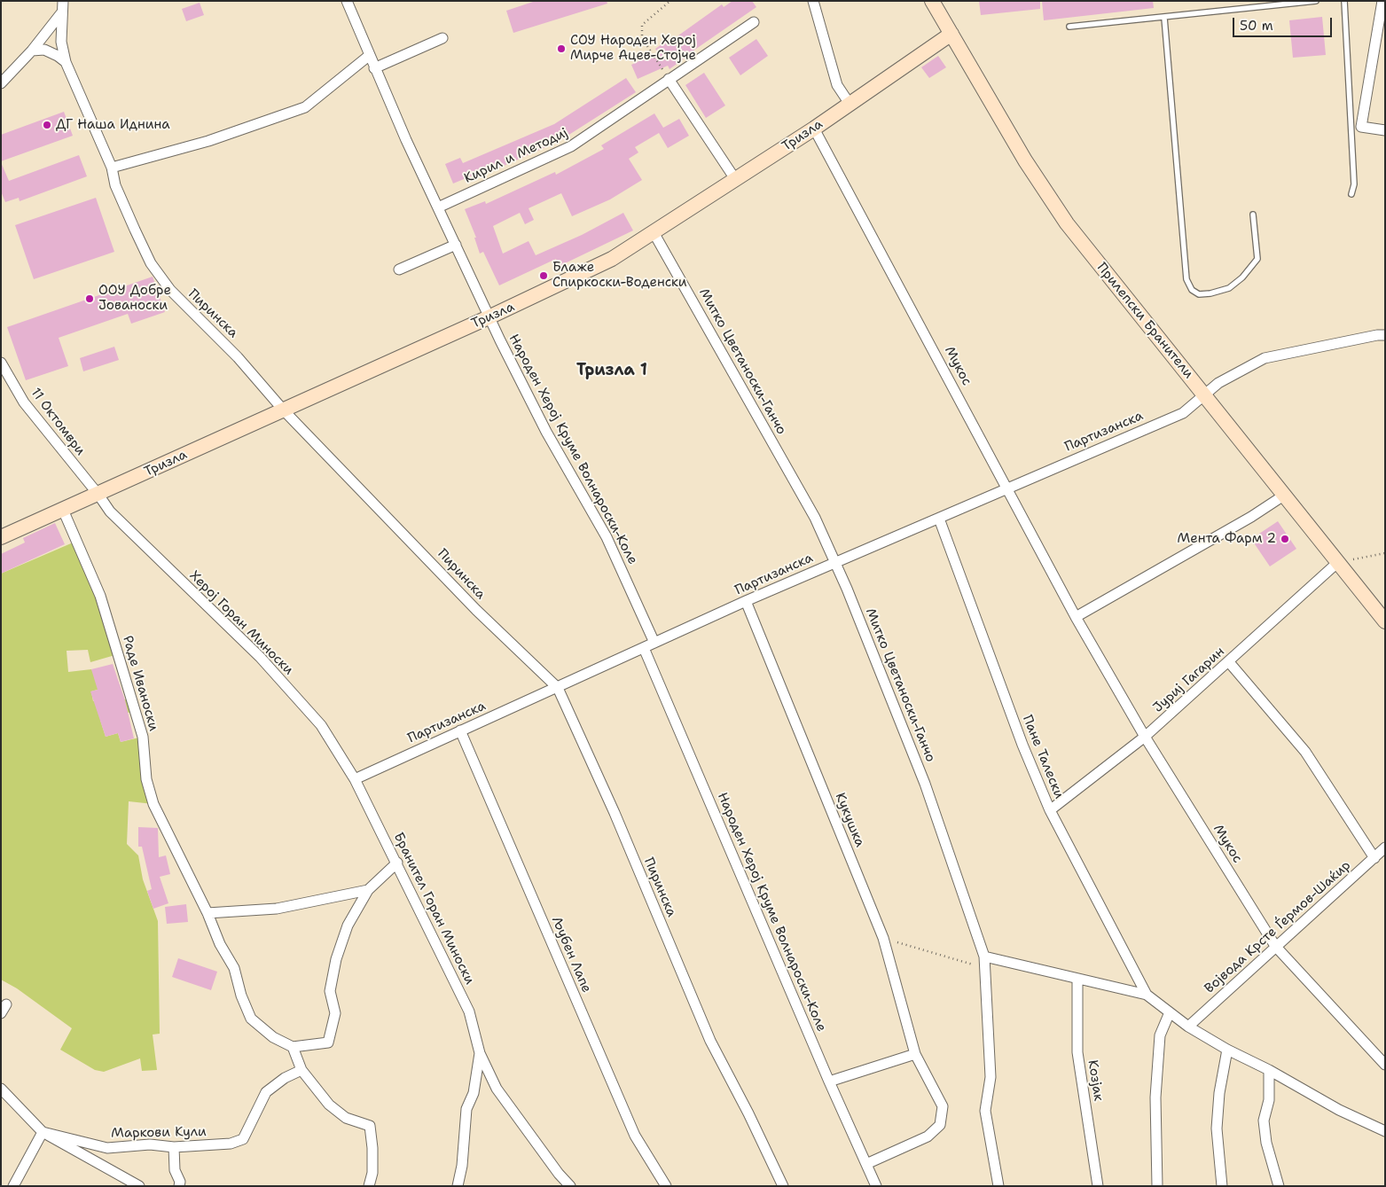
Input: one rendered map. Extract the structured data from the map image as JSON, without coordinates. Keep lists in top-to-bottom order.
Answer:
{
  "streets": {
    "street": [
      "Тризла",
      "Кирил и Методиј",
      "Пиринска",
      "Прилепски Бранители",
      "Митко Цветаноски-Ганчо",
      "Мукос",
      "11 Октомври",
      "Партизанска",
      "Народен Херој Круме Волнароски-Коле",
      "Херој Горан Миноски",
      "Јуриј Гагарин",
      "Раде Иваноски",
      "Пане Талески",
      "Кукушка",
      "Бранител Горан Миноски",
      "Војвода Крсте Ѓермов-Шаќир",
      "Љубен Лапе",
      "Козјак",
      "Маркови Кули"
    ]
  },
  "crossings": [
    ["Тризла", "Пиринска"],
    ["Тризла", "Прилепски Бранители"],
    ["Тризла", "Митко Цветаноски-Ганчо"],
    ["Тризла", "Мукос"],
    ["Тризла", "11 Октомври"],
    ["Тризла", "Народен Херој Круме Волнароски-Коле"],
    ["Тризла", "Херој Горан Миноски"],
    ["Тризла", "Раде Иваноски"],
    ["Кирил и Методиј", "Народен Херој Круме Волнароски-Коле"],
    ["Пиринска", "Партизанска"],
    ["Прилепски Бранители", "Партизанска"],
    ["Прилепски Бранители", "Јуриј Гагарин"],
    ["Митко Цветаноски-Ганчо", "Партизанска"],
    ["Мукос", "Партизанска"],
    ["Мукос", "Јуриј Гагарин"],
    ["Мукос", "Војвода Крсте Ѓермов-Шаќир"],
    ["11 Октомври", "Херој Горан Миноски"],
    ["Партизанска", "Народен Херој Круме Волнароски-Коле"],
    ["Партизанска", "Херој Горан Миноски"],
    ["Партизанска", "Пане Талески"],
    ["Партизанска", "Кукушка"],
    ["Партизанска", "Бранител Горан Миноски"],
    ["Партизанска", "Љубен Лапе"],
    ["Народен Херој Круме Волнароски-Коле", "Кукушка"],
    ["Херој Горан Миноски", "Бранител Горан Миноски"],
    ["Јуриј Гагарин", "Пане Талески"]
  ],
  "districts": ["Тризла 1"],
  "places": [
    "СОУ Народен Херој Мирче Ацев-Стојче",
    "ДГ Наша Иднина",
    "Блаже Спиркоски-Воденски",
    "ООУ Добре Јованоски",
    "Мента Фарм 2"
  ],
  "scale_bar": "50 m"
}
